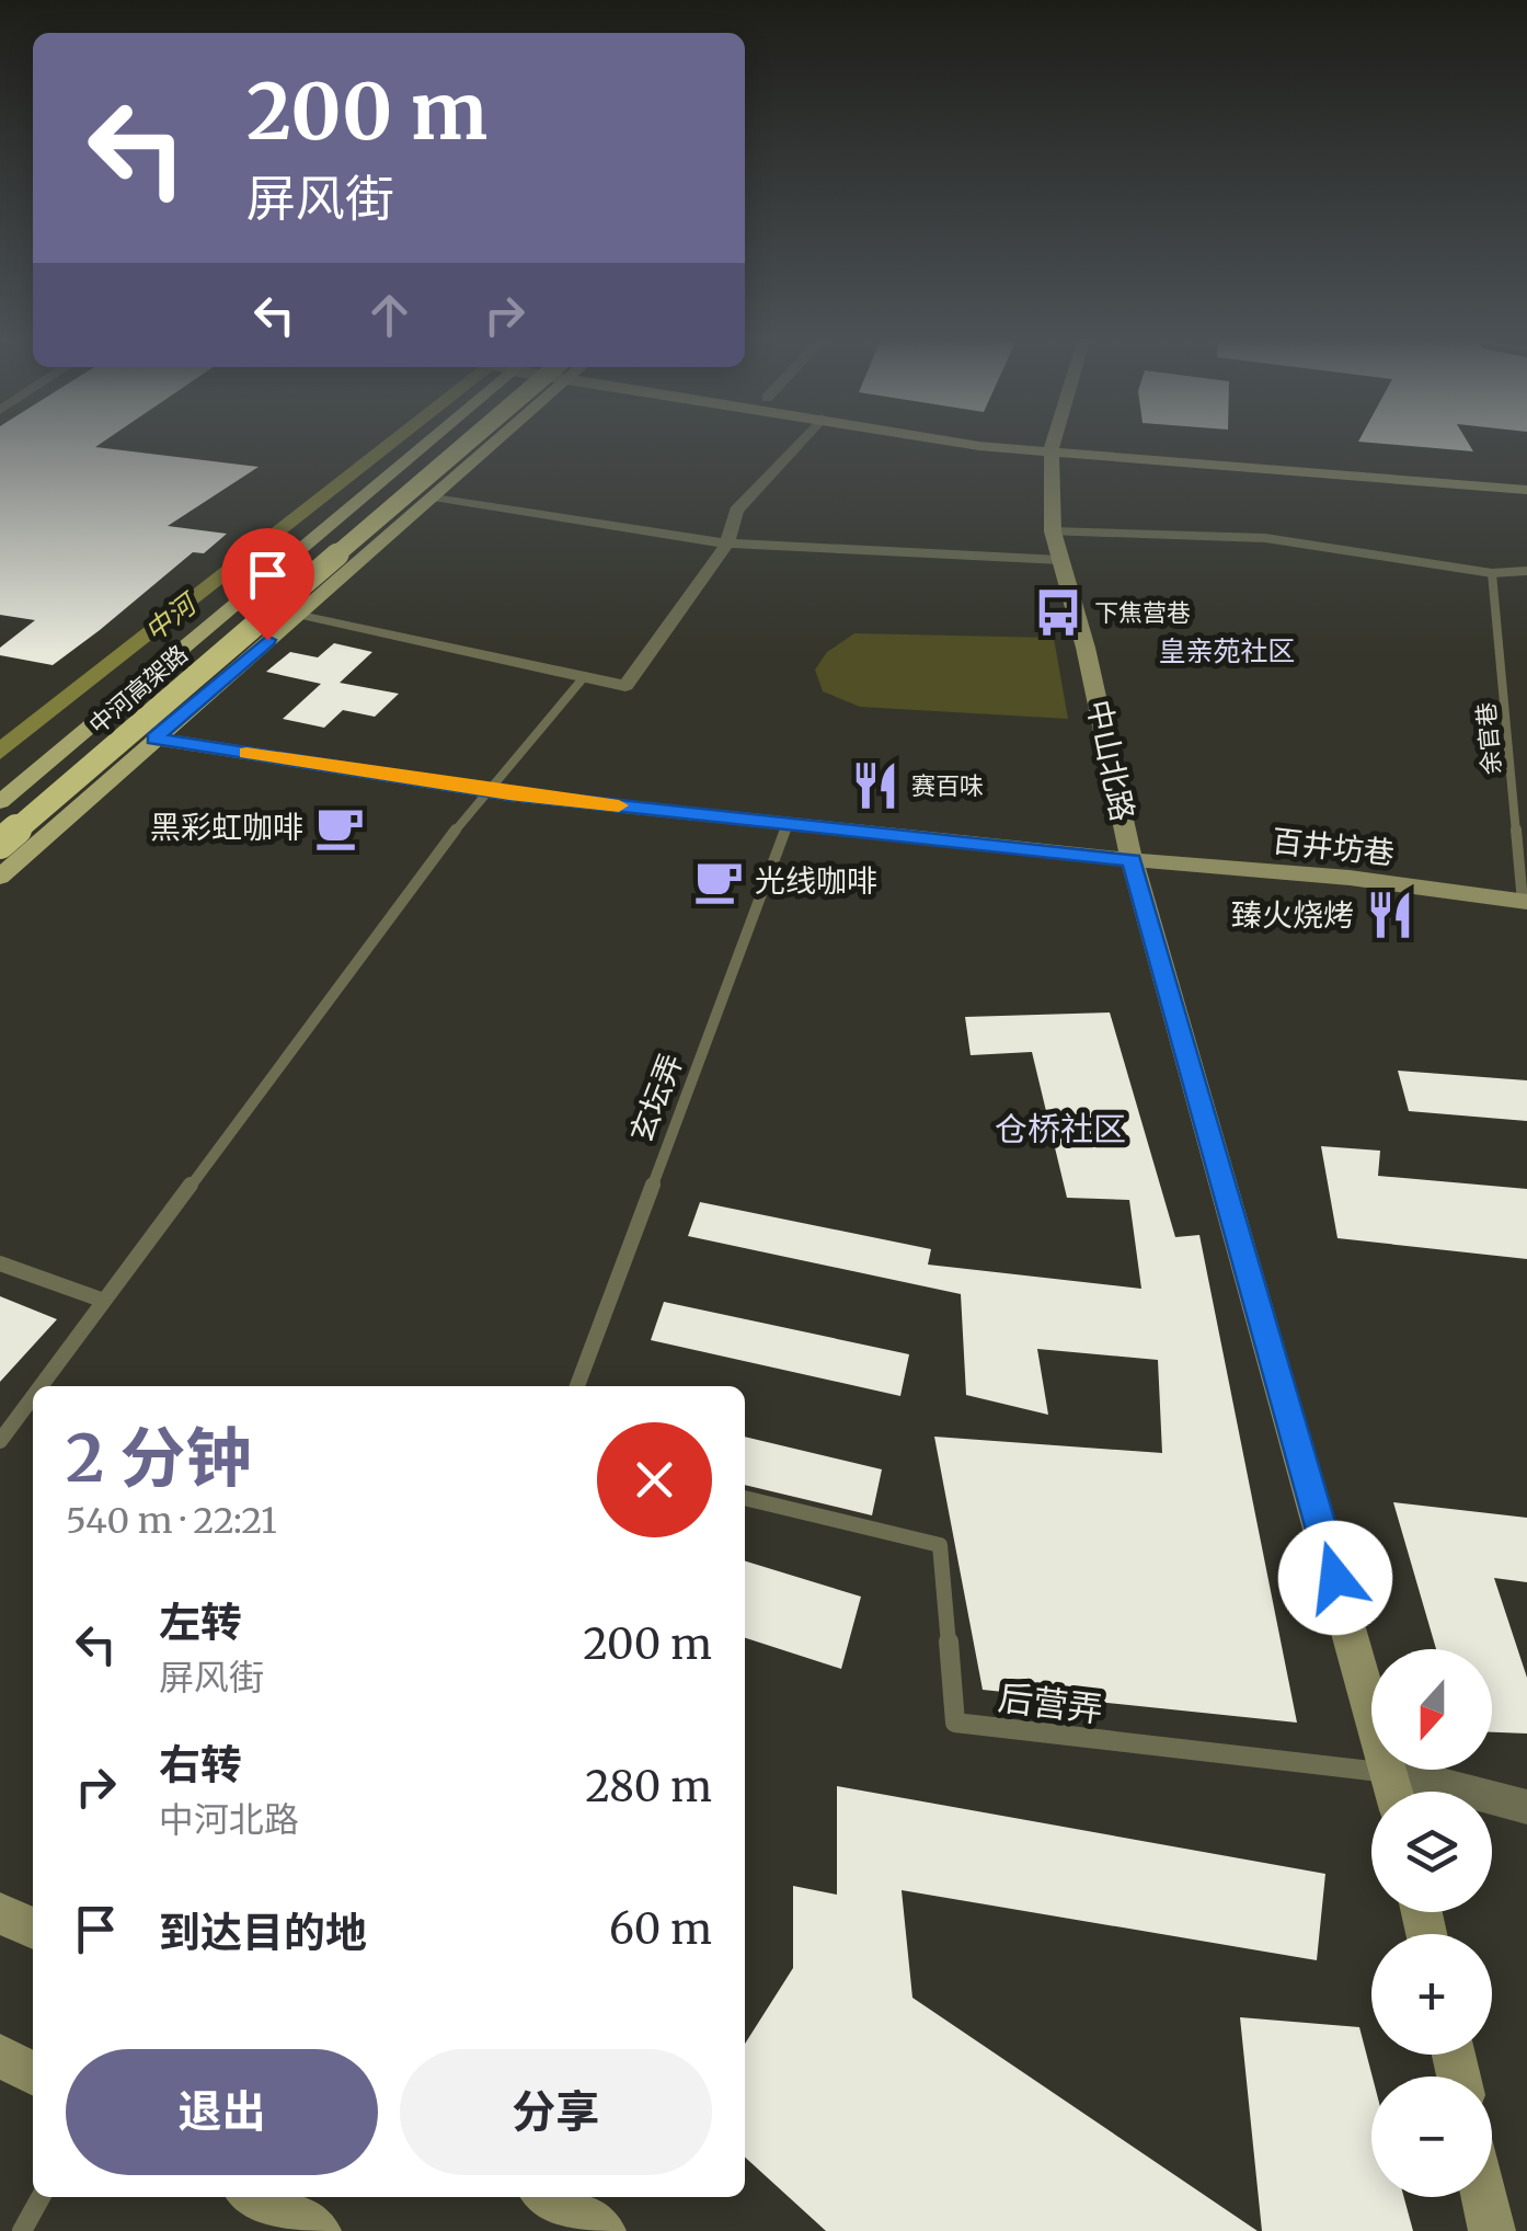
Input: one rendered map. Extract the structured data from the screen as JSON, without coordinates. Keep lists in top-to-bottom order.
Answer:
{
  "streets": {
    "highway": ["中河高架路"],
    "main road": ["中山北路", "百井坊巷"],
    "lane": ["余官巷", "玄坛弄", "后营弄"]
  },
  "crossings": [
    ["余官巷", "百井坊巷"],
    ["中山北路", "百井坊巷"],
    ["中山北路", "后营弄"],
    ["百井坊巷", "玄坛弄"]
  ],
  "districts": ["皇亲苑社区", "仓桥社区"],
  "water": ["中河"],
  "places": {
    "bus stop": ["下焦营巷"],
    "restaurant": ["赛百味", "臻火烧烤"],
    "cafe": ["黑彩虹咖啡", "光线咖啡"]
  },
  "north": "bottom",
  "page": {
    "turn": ["200 m", "屏风街"],
    "heading": ["2 分钟", "540 m · 22:21"],
    "list": [
      {
        "name": "左转",
        "note": "屏风街",
        "value": "200 m"
      },
      {
        "name": "右转",
        "note": "中河北路",
        "value": "280 m"
      },
      {
        "name": "到达目的地",
        "value": "60 m"
      }
    ],
    "map_buttons": ["+", "−"],
    "buttons": ["退出", "分享"]
  }
}
